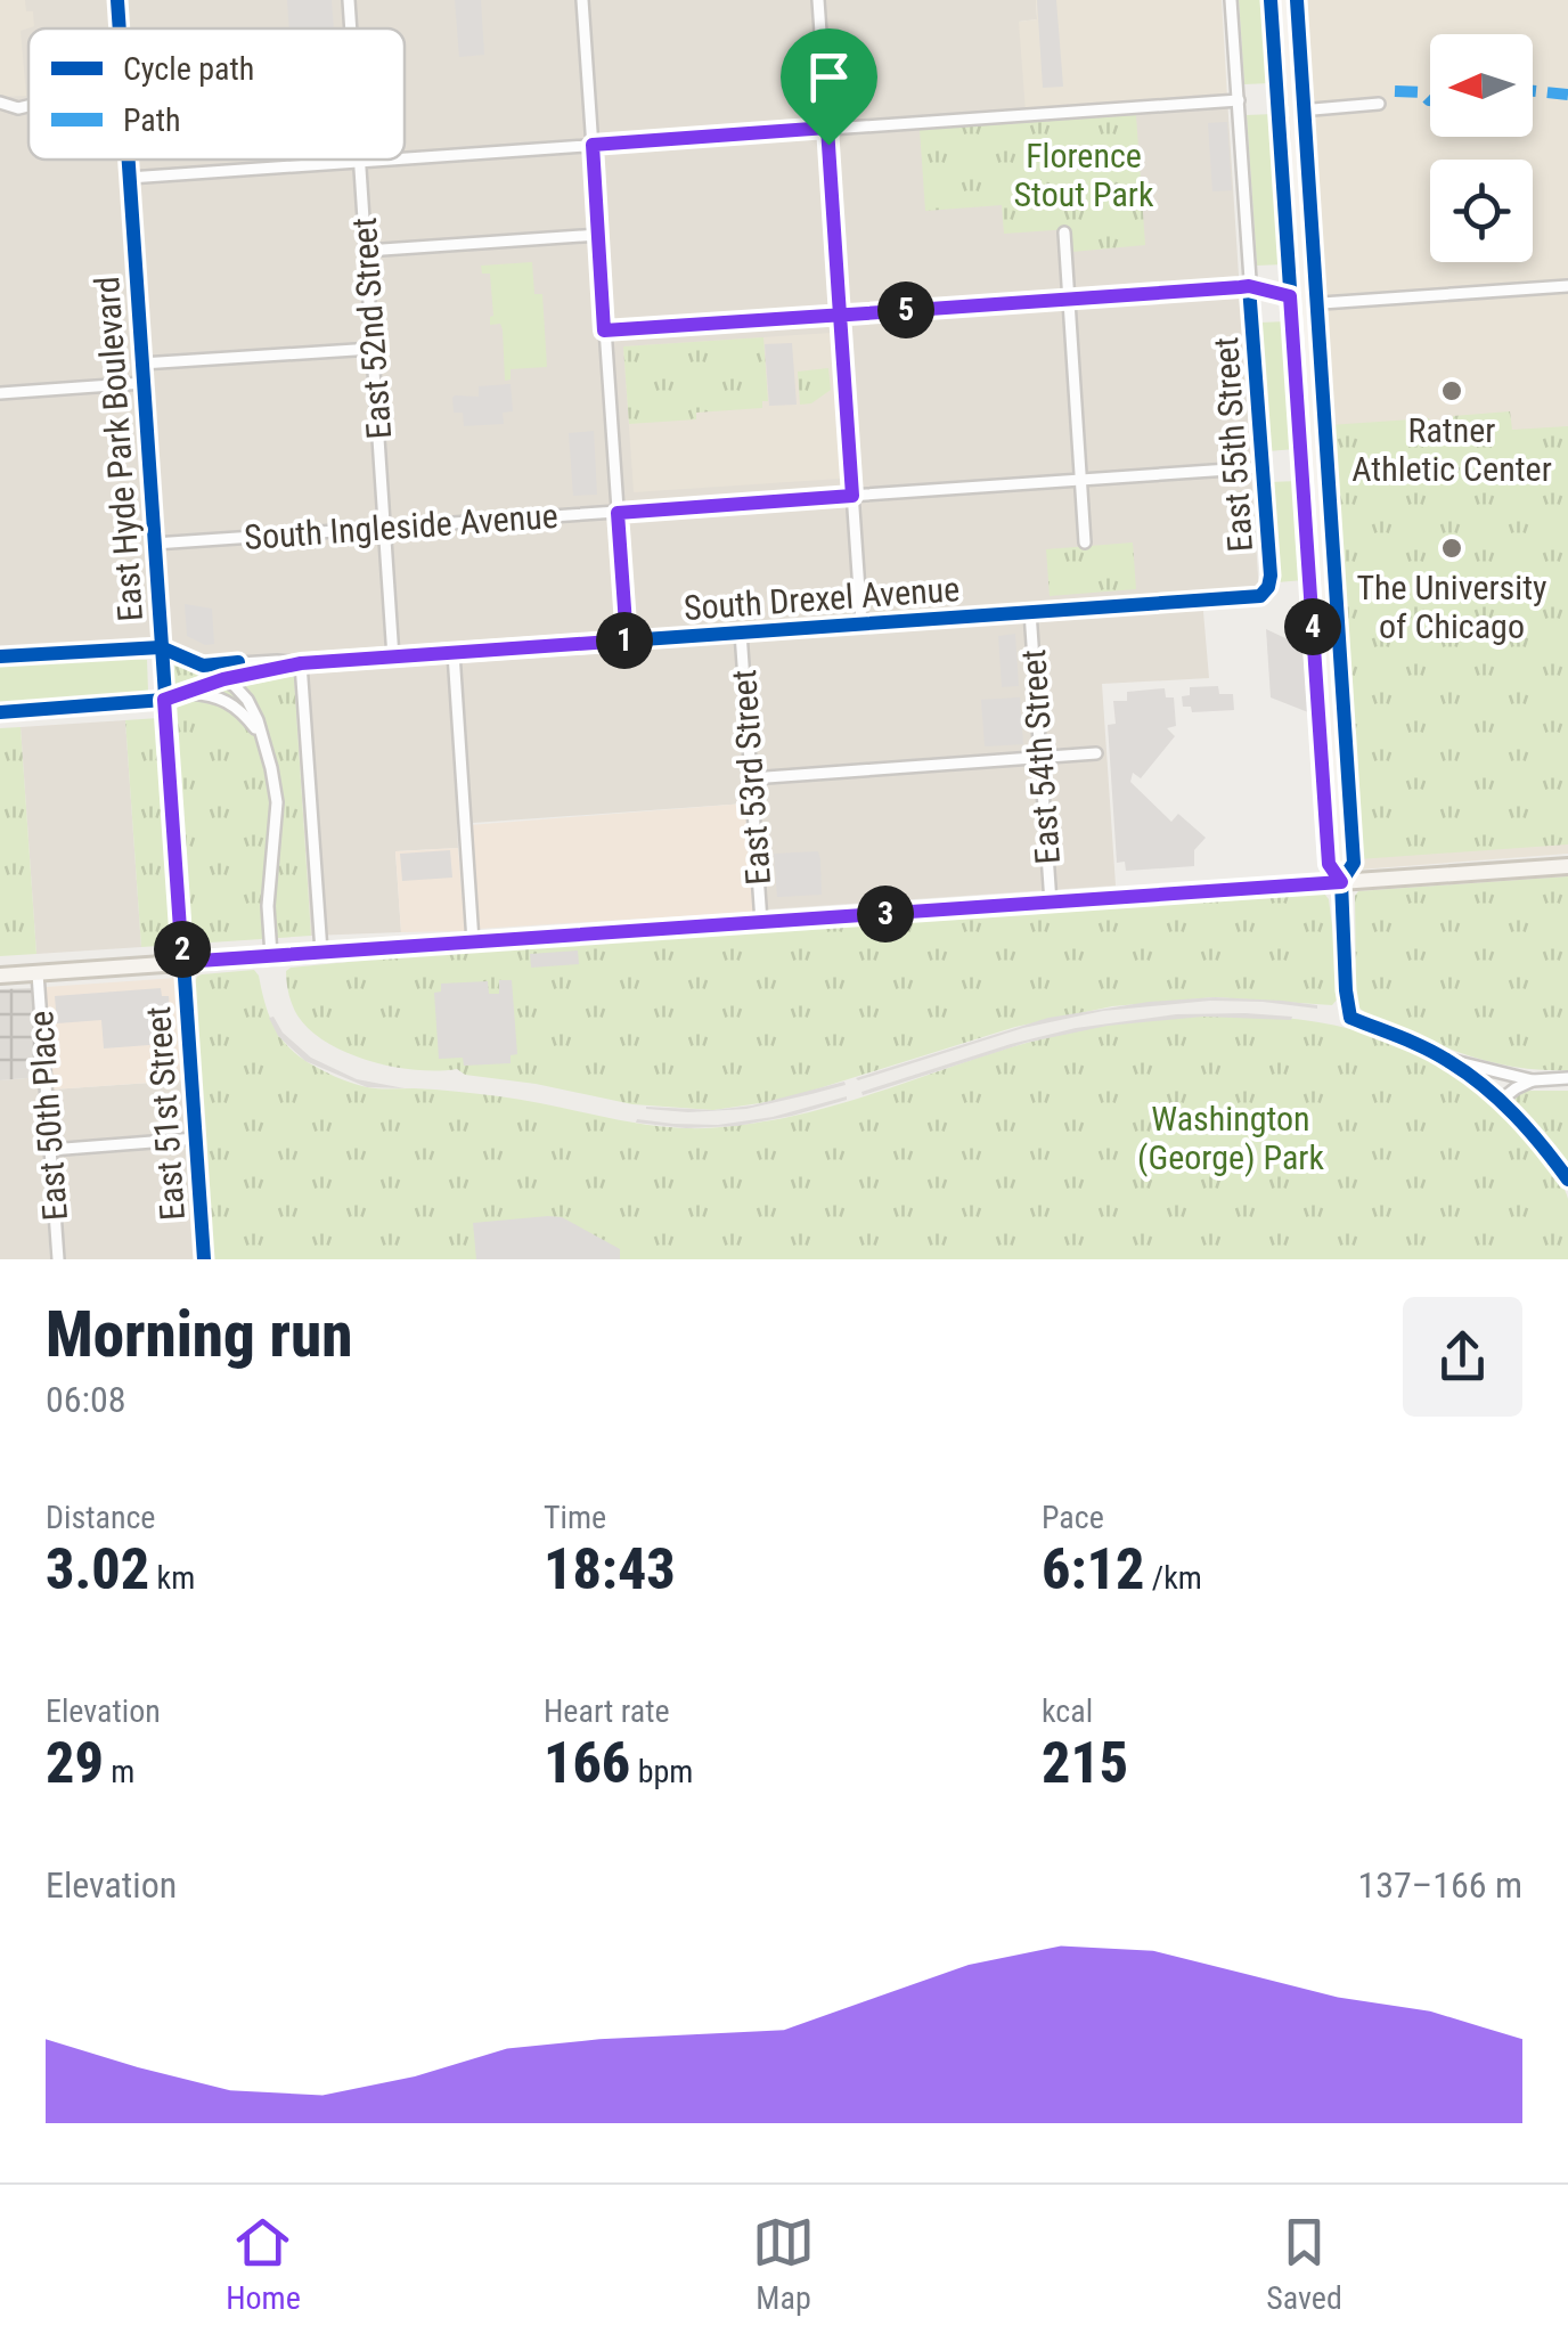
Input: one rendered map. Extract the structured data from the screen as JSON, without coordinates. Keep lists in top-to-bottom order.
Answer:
{
  "streets": {
    "main road": ["East Hyde Park Boulevard", "East 51st Street"],
    "street": [
      "East 52nd Street",
      "East 55th Street",
      "South Ingleside Avenue",
      "South Drexel Avenue",
      "East 54th Street",
      "East 53rd Street",
      "East 50th Place"
    ]
  },
  "crossings": [
    ["East 52nd Street", "South Ingleside Avenue"],
    ["East 52nd Street", "South Drexel Avenue"],
    ["East 55th Street", "South Ingleside Avenue"],
    ["East 55th Street", "South Drexel Avenue"],
    ["East Hyde Park Boulevard", "South Ingleside Avenue"],
    ["East Hyde Park Boulevard", "South Drexel Avenue"],
    ["East Hyde Park Boulevard", "East 51st Street"],
    ["South Drexel Avenue", "East 54th Street"],
    ["South Drexel Avenue", "East 53rd Street"]
  ],
  "parks": ["Florence Stout Park", "Washington (George) Park"],
  "places": ["Ratner Athletic Center", "The University of Chicago"],
  "legend": ["Cycle path", "Path"],
  "north": "left",
  "page": {
    "pins": [
      "5",
      "4",
      "1",
      "3",
      "2"
    ],
    "heading": ["Morning run", "06:08"],
    "stats": [
      ["Distance", "3.02 km"],
      ["Time", "18:43"],
      ["Pace", "6:12 /km"],
      ["Elevation", "29 m"],
      ["Heart rate", "166 bpm"],
      ["kcal", "215"]
    ],
    "chart": ["Elevation", "137–166 m"],
    "tabs": ["Home", "Map", "Saved"]
  }
}
